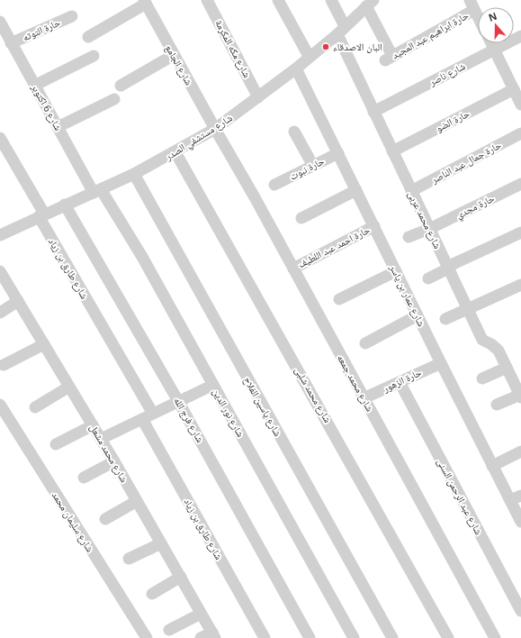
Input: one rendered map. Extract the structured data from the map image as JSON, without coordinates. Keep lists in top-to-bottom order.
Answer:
{
  "streets": {
    "street": [
      "حارة التوته",
      "حارة ابراهيم عبد المجيد",
      "شارع مكه المكرمة",
      "شارع الجامع",
      "شارع ناصر",
      "شارع 6 اكتوبر",
      "حارة الضو",
      "شارع مستشفي الصدر",
      "حارة جمال عبد الناصر",
      "حارة نبوت",
      "حارة مجدي",
      "شارع محمد عربى",
      "حارة احمد عبد اللطيف",
      "شارع طارق بن زياد",
      "شارع عمار بن ياسر",
      "حارة الزهور",
      "شارع محمد جمعه",
      "شارع محمد شلبى",
      "شارع ياسين الفلاح",
      "شارع نور الدين",
      "شارع فرج الله",
      "شارع محمد مشعل",
      "شارع عبد الرحمن السنى",
      "شارع سليمان محمد"
    ]
  },
  "crossings": [
    ["حارة التوته", "شارع 6 اكتوبر"],
    ["حارة ابراهيم عبد المجيد", "شارع مستشفي الصدر"],
    ["شارع مكه المكرمة", "شارع مستشفي الصدر"],
    ["شارع الجامع", "شارع مستشفي الصدر"],
    ["شارع الجامع", "شارع محمد جمعه"],
    ["شارع ناصر", "شارع محمد عربى"],
    ["شارع 6 اكتوبر", "شارع مستشفي الصدر"],
    ["شارع 6 اكتوبر", "شارع نور الدين"],
    ["حارة الضو", "شارع محمد عربى"],
    ["شارع مستشفي الصدر", "شارع محمد عربى"],
    ["شارع مستشفي الصدر", "شارع طارق بن زياد"],
    ["شارع مستشفي الصدر", "شارع عمار بن ياسر"],
    ["شارع مستشفي الصدر", "شارع محمد جمعه"],
    ["شارع مستشفي الصدر", "شارع محمد شلبى"],
    ["شارع مستشفي الصدر", "شارع ياسين الفلاح"],
    ["شارع مستشفي الصدر", "شارع نور الدين"],
    ["شارع مستشفي الصدر", "شارع فرج الله"],
    ["حارة جمال عبد الناصر", "شارع محمد عربى"],
    ["حارة نبوت", "شارع عمار بن ياسر"],
    ["حارة مجدي", "شارع محمد عربى"],
    ["حارة احمد عبد اللطيف", "شارع عمار بن ياسر"],
    ["حارة احمد عبد اللطيف", "شارع محمد جمعه"],
    ["شارع عمار بن ياسر", "حارة الزهور"],
    ["حارة الزهور", "شارع محمد جمعه"],
    ["حارة الزهور", "شارع عبد الرحمن السنى"]
  ],
  "places": ["البان الاصدقاء"],
  "north": "top"
}
